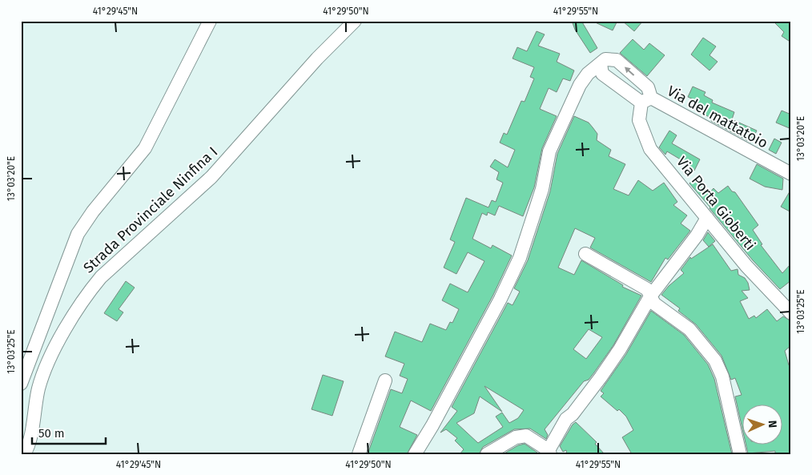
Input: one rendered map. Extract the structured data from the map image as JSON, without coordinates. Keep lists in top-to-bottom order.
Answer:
{
  "streets": {
    "street": ["Via del mattatoio", "Via Porta Gioberti", "Strada Provinciale Ninfina I"]
  },
  "crossings": [
    ["Via del mattatoio", "Via Porta Gioberti"]
  ],
  "scale_bar": "50 m",
  "north": "right",
  "coordinates": [
    "41°29'45\"N",
    "41°29'50\"N",
    "41°29'55\"N",
    "13°03'20\"E",
    "13°03'25\"E"
  ]
}
